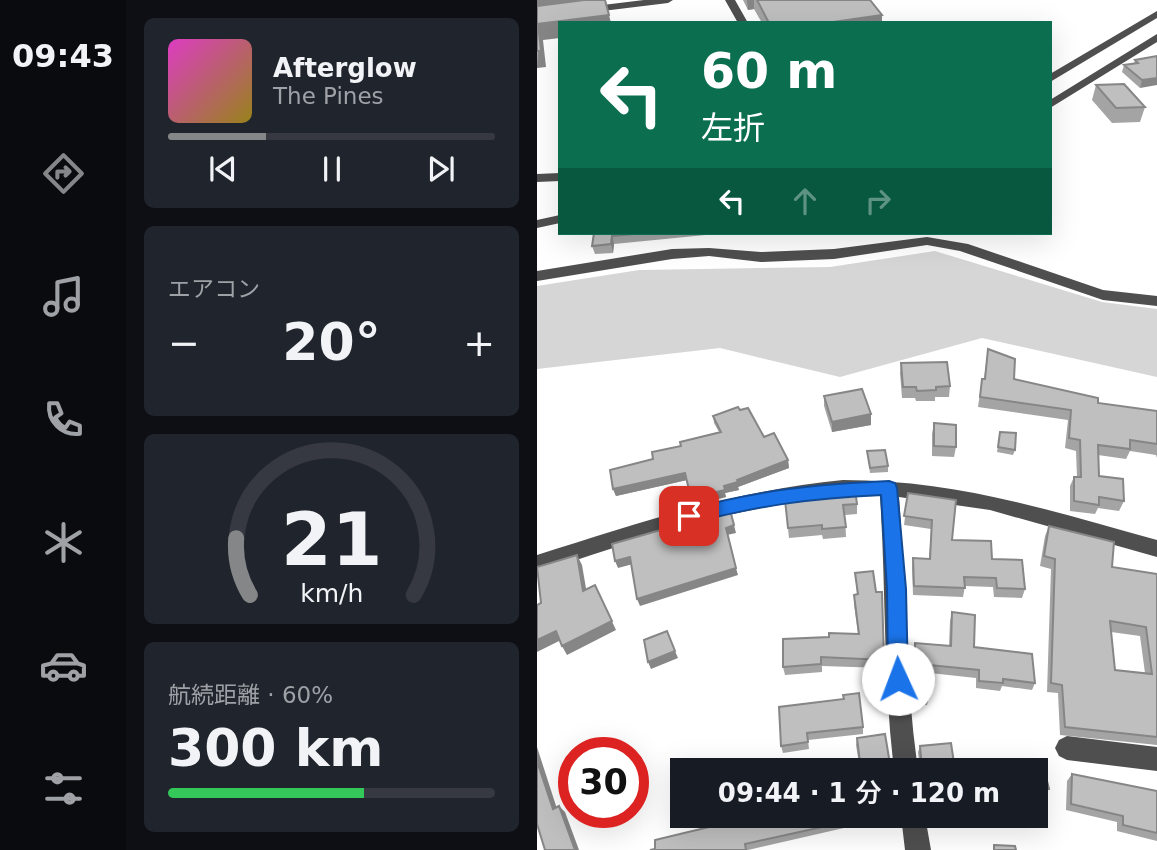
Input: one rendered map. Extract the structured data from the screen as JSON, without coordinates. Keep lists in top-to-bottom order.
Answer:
{
  "page": {
    "tabs": "09:43",
    "turn": ["60 m", "左折"],
    "song": ["Afterglow", "The Pines"],
    "tile": [
      "エアコン",
      ["航続距離 · 60%", "300 km"]
    ],
    "heat": ["−", "20°", "+"],
    "limit": "30",
    "trip": "09:44 · 1 分 · 120 m",
    "gauge": ["21", "km/h"]
  }
}
